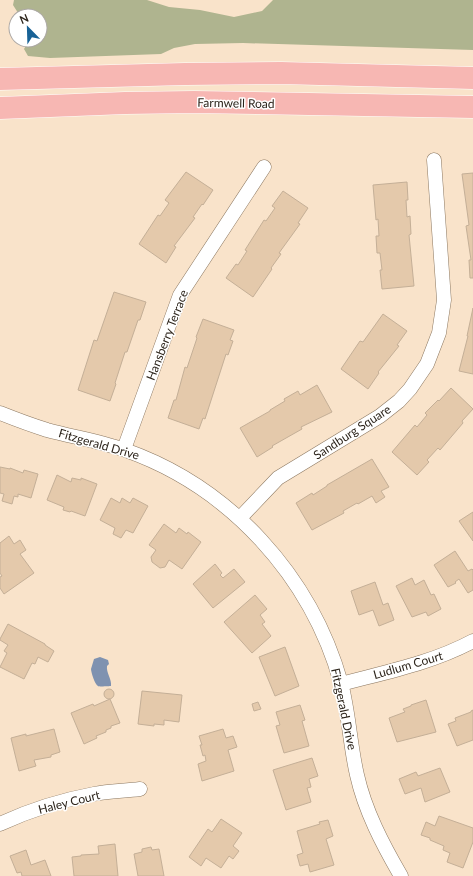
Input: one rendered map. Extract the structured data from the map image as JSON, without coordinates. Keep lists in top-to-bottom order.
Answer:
{
  "streets": {
    "main road": ["Farmwell Road"],
    "street": [
      "Hansberry Terrace",
      "Sandburg Square",
      "Fitzgerald Drive",
      "Ludlum Court",
      "Haley Court"
    ]
  },
  "crossings": [
    ["Hansberry Terrace", "Fitzgerald Drive"],
    ["Sandburg Square", "Fitzgerald Drive"],
    ["Fitzgerald Drive", "Ludlum Court"]
  ],
  "north": "top left"
}
